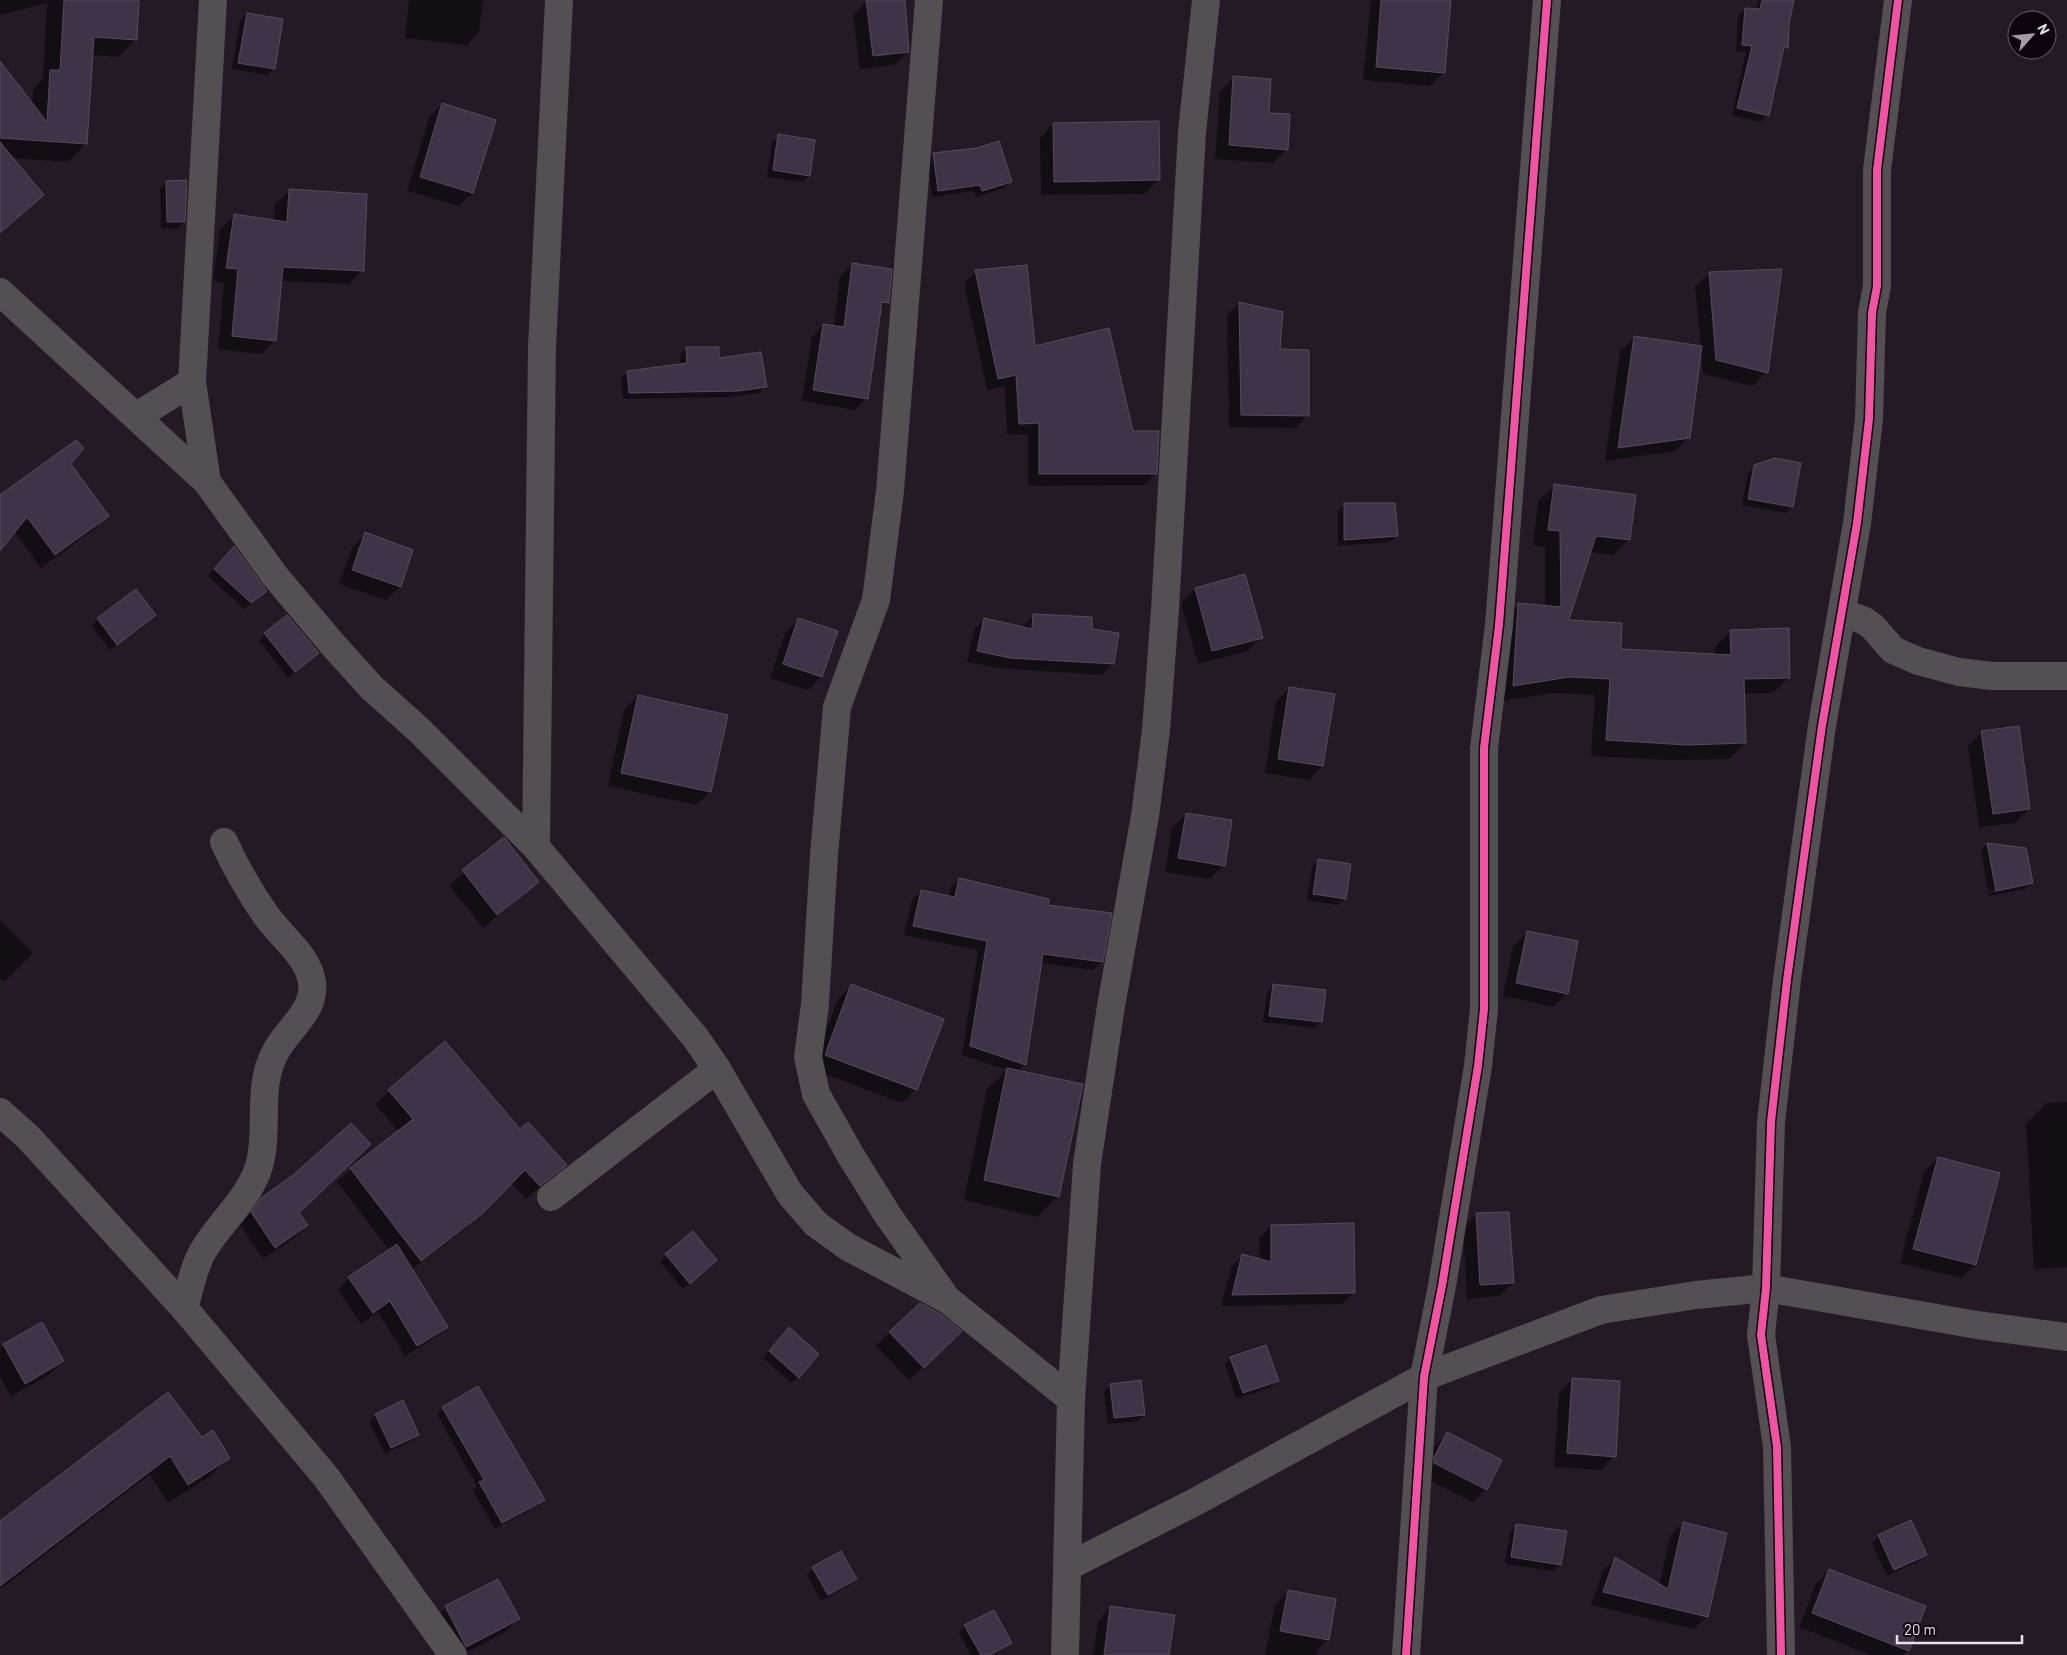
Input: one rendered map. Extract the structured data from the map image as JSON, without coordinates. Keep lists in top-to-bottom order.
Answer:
{
  "scale_bar": "20 m",
  "north": "top right"
}
